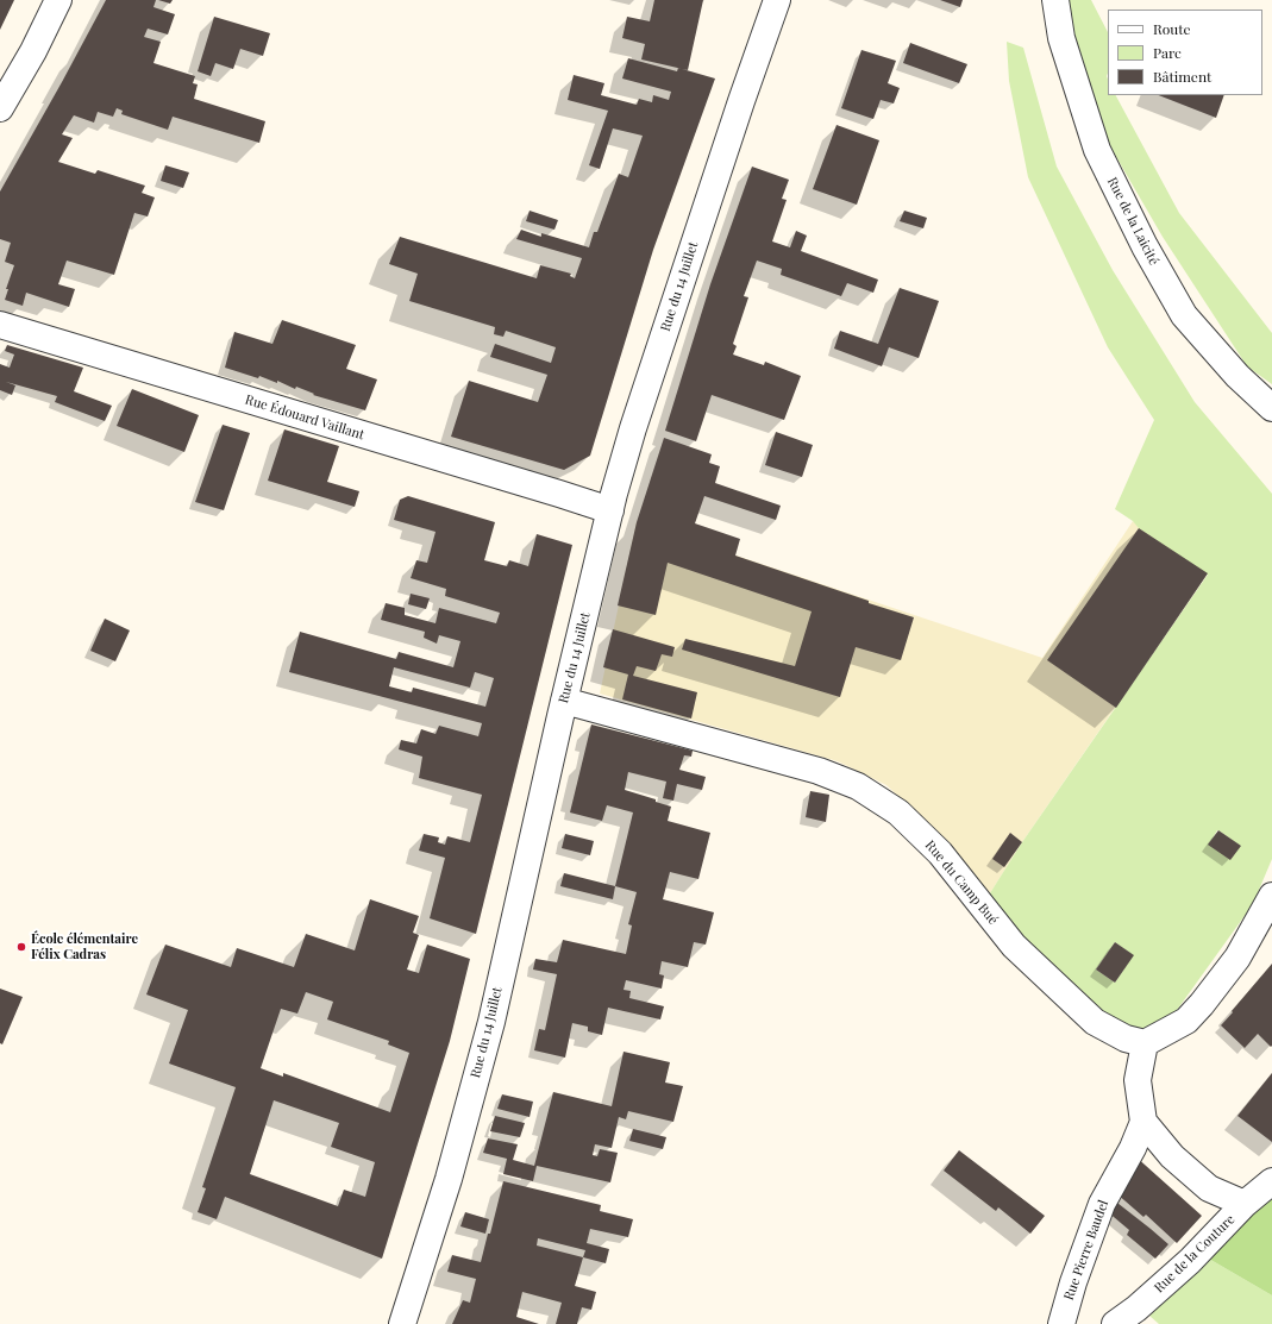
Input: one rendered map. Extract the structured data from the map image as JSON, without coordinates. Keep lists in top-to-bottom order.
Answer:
{
  "streets": {
    "street": [
      "Rue de la Laicité",
      "Rue du 14 Juillet",
      "Rue Édouard Vaillant",
      "Rue du Camp Bué",
      "Rue Pierre Baudel",
      "Rue de la Couture"
    ]
  },
  "crossings": [
    ["Rue du 14 Juillet", "Rue Édouard Vaillant"],
    ["Rue du 14 Juillet", "Rue du Camp Bué"]
  ],
  "places": ["École élémentaire Félix Cadras"],
  "legend": ["Route", "Parc", "Bâtiment"]
}
